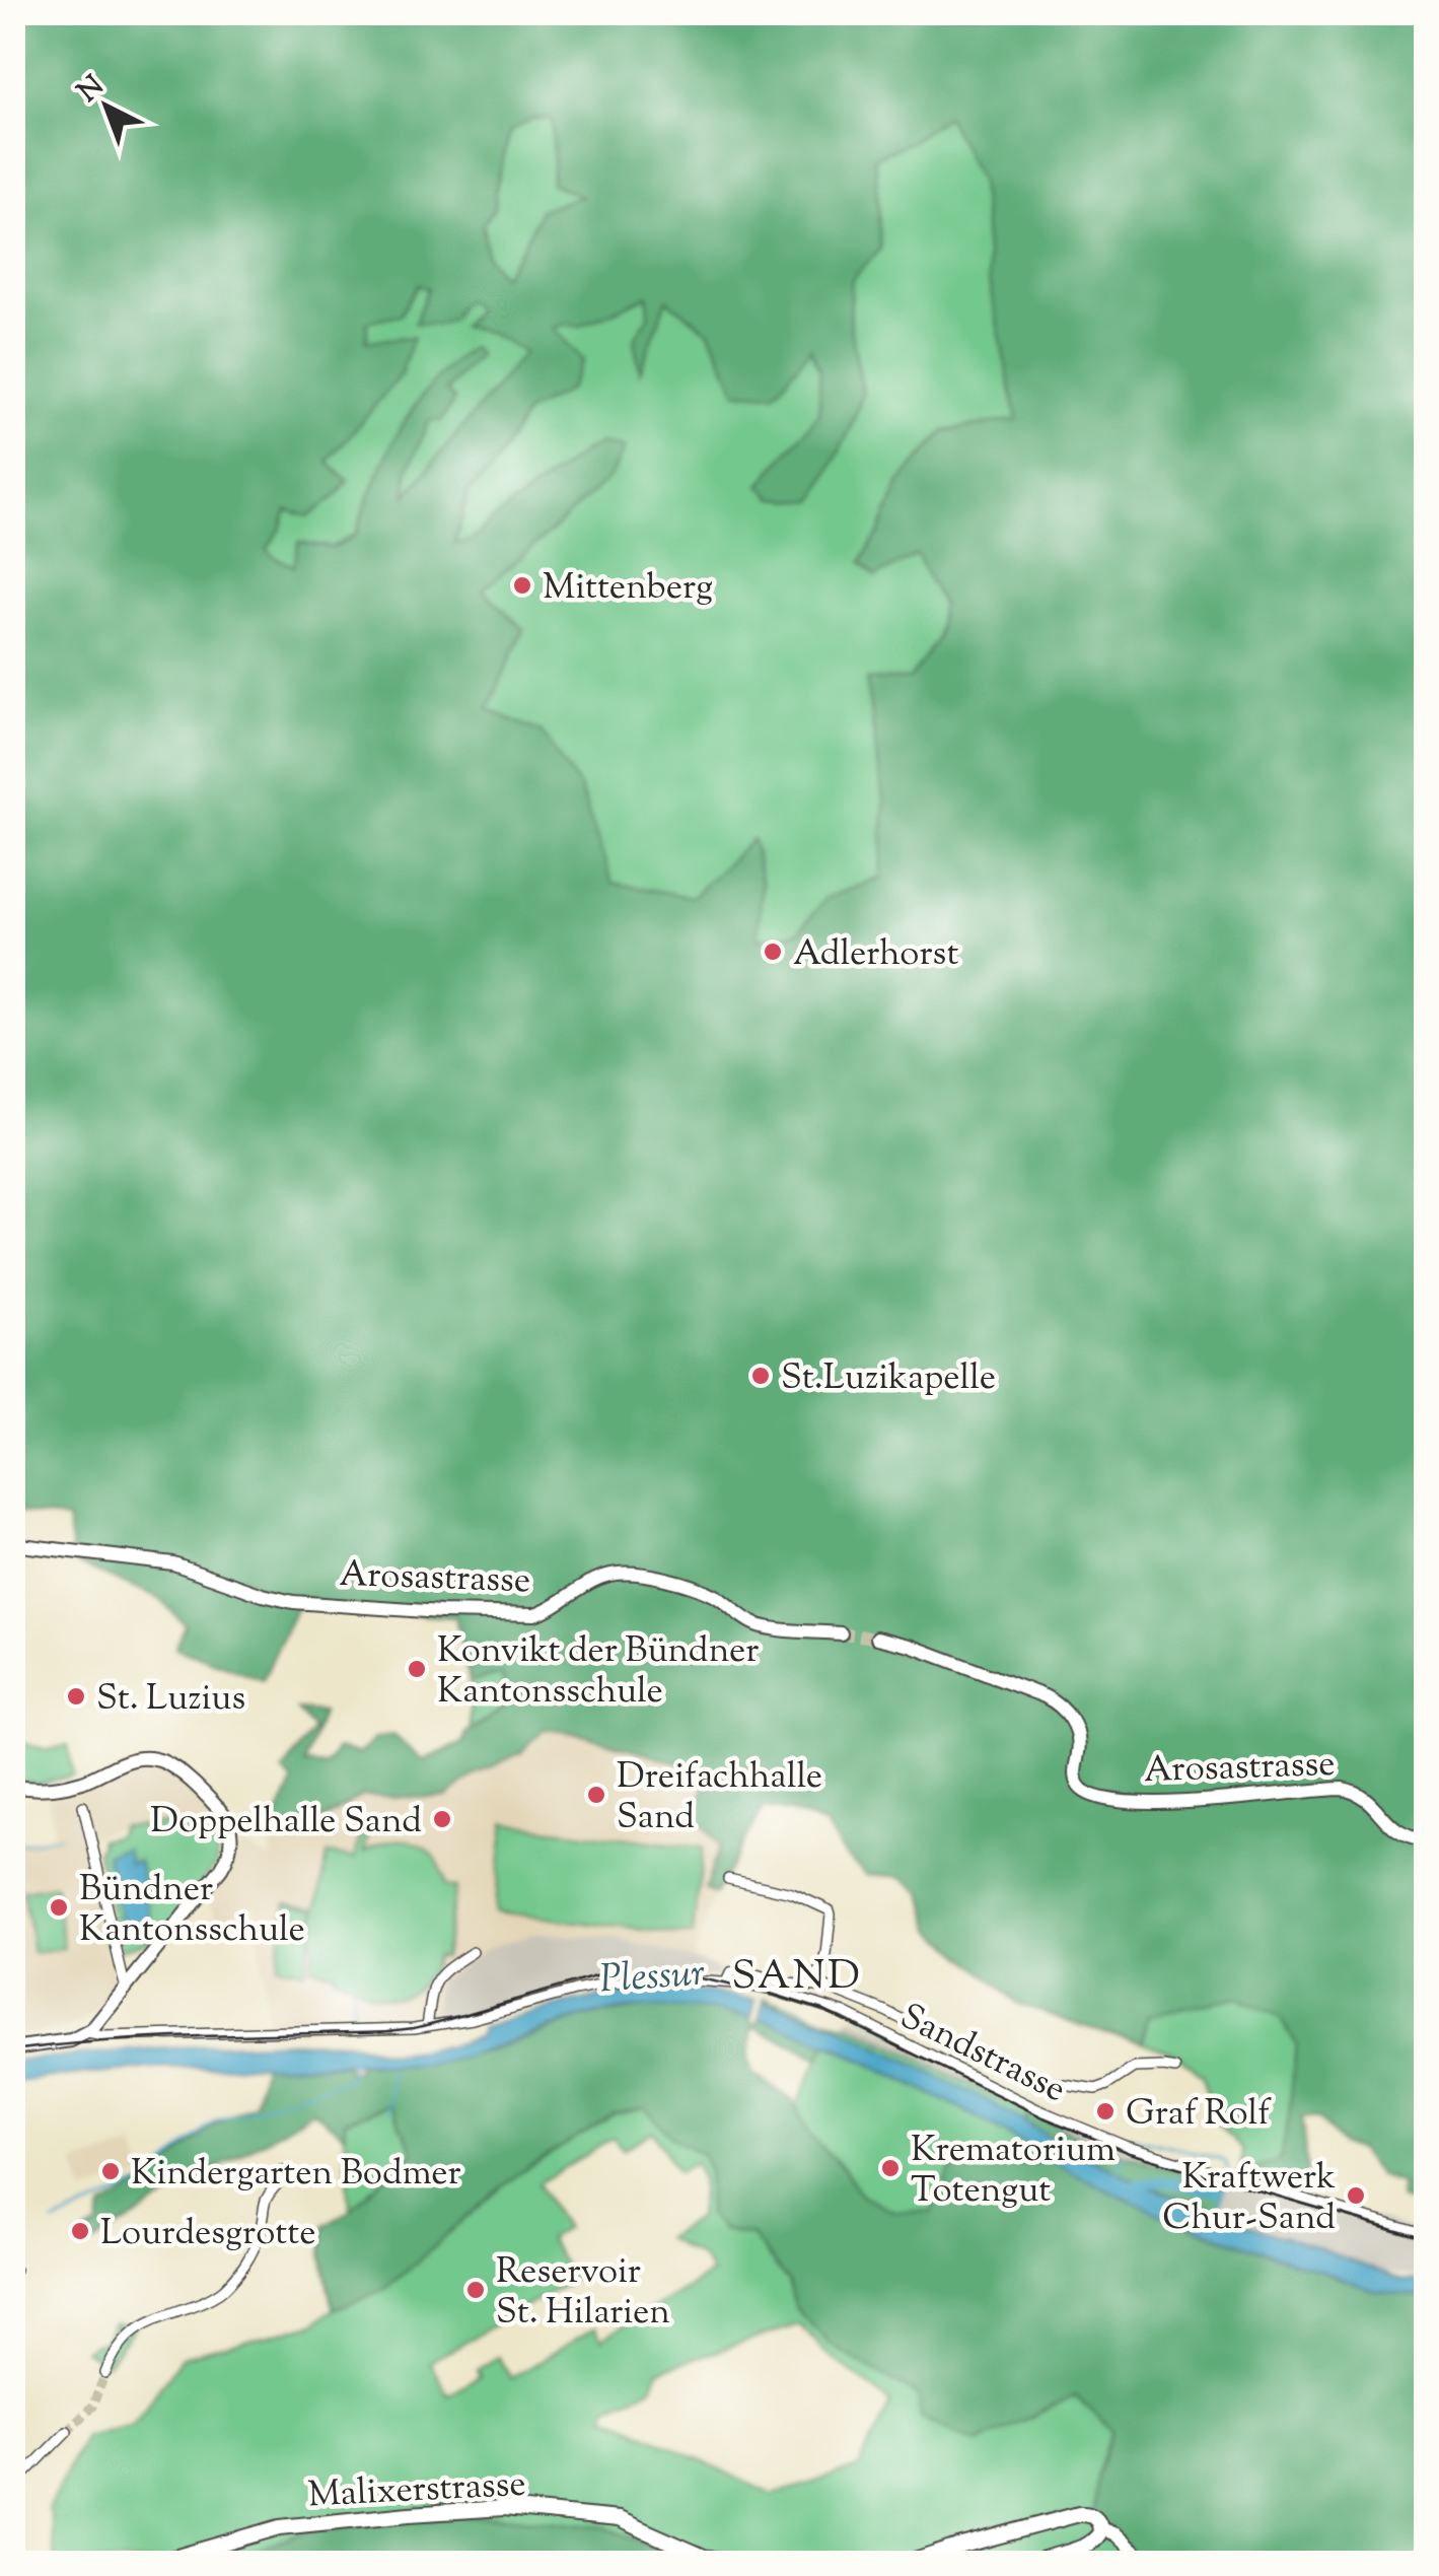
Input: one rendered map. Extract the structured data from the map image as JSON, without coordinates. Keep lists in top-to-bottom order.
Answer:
{
  "streets": {
    "main road": ["Arosastrasse", "Malixerstrasse"],
    "street": ["Sandstrasse"]
  },
  "districts": ["SAND"],
  "water": ["Plessur"],
  "places": [
    "Mittenberg",
    "Adlerhorst",
    "St.Luzikapelle",
    "Konvikt der Bündner Kantonsschule",
    "St. Luzius",
    "Dreifachhalle Sand",
    "Doppelhalle Sand",
    "Bündner Kantonsschule",
    "Graf Rolf",
    "Krematorium Totengut",
    "Kindergarten Bodmer",
    "Kraftwerk Chur-Sand",
    "Lourdesgrotte",
    "Reservoir St. Hilarien"
  ],
  "north": "top left"
}
